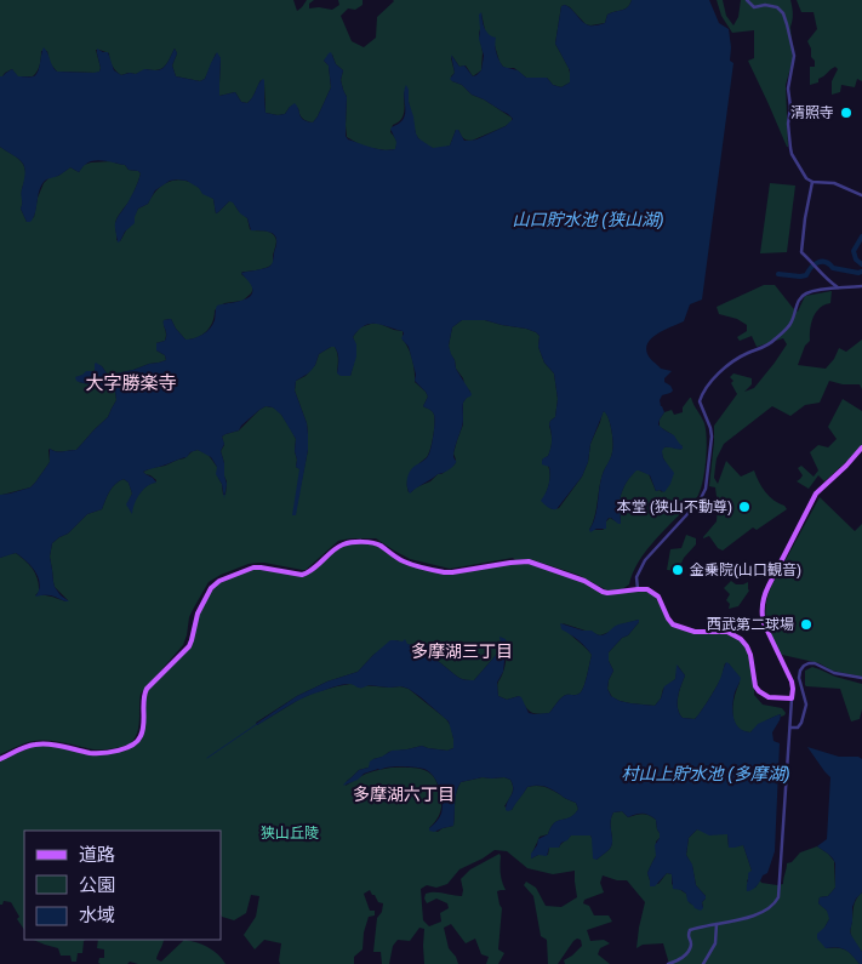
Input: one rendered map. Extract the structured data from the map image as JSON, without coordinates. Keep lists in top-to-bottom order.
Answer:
{
  "districts": ["大字勝楽寺", "多摩湖三丁目", "多摩湖六丁目"],
  "water": ["山口貯水池 (狭山湖)", "村山上貯水池 (多摩湖)"],
  "parks": ["狭山丘陵"],
  "places": [
    "清照寺",
    "本堂 (狭山不動尊)",
    "金乗院(山口観音)",
    "西武第二球場"
  ],
  "legend": ["道路", "公園", "水域"]
}
